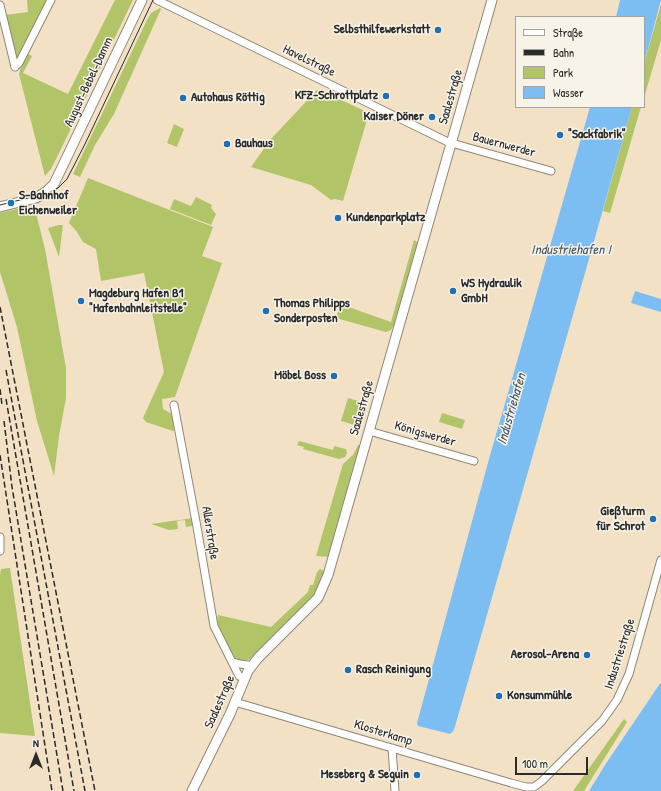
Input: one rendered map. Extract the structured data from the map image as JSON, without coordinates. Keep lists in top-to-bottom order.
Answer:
{
  "streets": {
    "main road": ["August-Bebel-Damm", "Saalestraße"],
    "street": [
      "Havelstraße",
      "Bauernwerder",
      "Königswerder",
      "Allerstraße",
      "Industriestraße",
      "Klosterkamp"
    ]
  },
  "crossings": [
    ["Havelstraße", "Saalestraße"],
    ["Havelstraße", "Bauernwerder"],
    ["Saalestraße", "Bauernwerder"],
    ["Saalestraße", "Königswerder"],
    ["Saalestraße", "Allerstraße"],
    ["Saalestraße", "Klosterkamp"],
    ["Industriestraße", "Klosterkamp"]
  ],
  "water": ["Industriehafen I", "Industriehafen"],
  "places": [
    "Selbsthilfewerkstatt",
    "KFZ-Schrottplatz",
    "Autohaus Röttig",
    "Kaiser Döner",
    "\"Sackfabrik\"",
    "Bauhaus",
    "S-Bahnhof Eichenweiler",
    "Kundenparkplatz",
    "WS Hydraulik GmbH",
    "Magdeburg Hafen B1 \"Hafenbahnleitstelle\"",
    "Thomas Philipps Sonderposten",
    "Möbel Boss",
    "Gießturm für Schrot",
    "Aerosol-Arena",
    "Rasch Reinigung",
    "Konsummühle",
    "Meseberg & Seguin"
  ],
  "legend": [
    "Straße",
    "Bahn",
    "Park",
    "Wasser"
  ],
  "scale_bar": "100 m",
  "north": "top"
}
